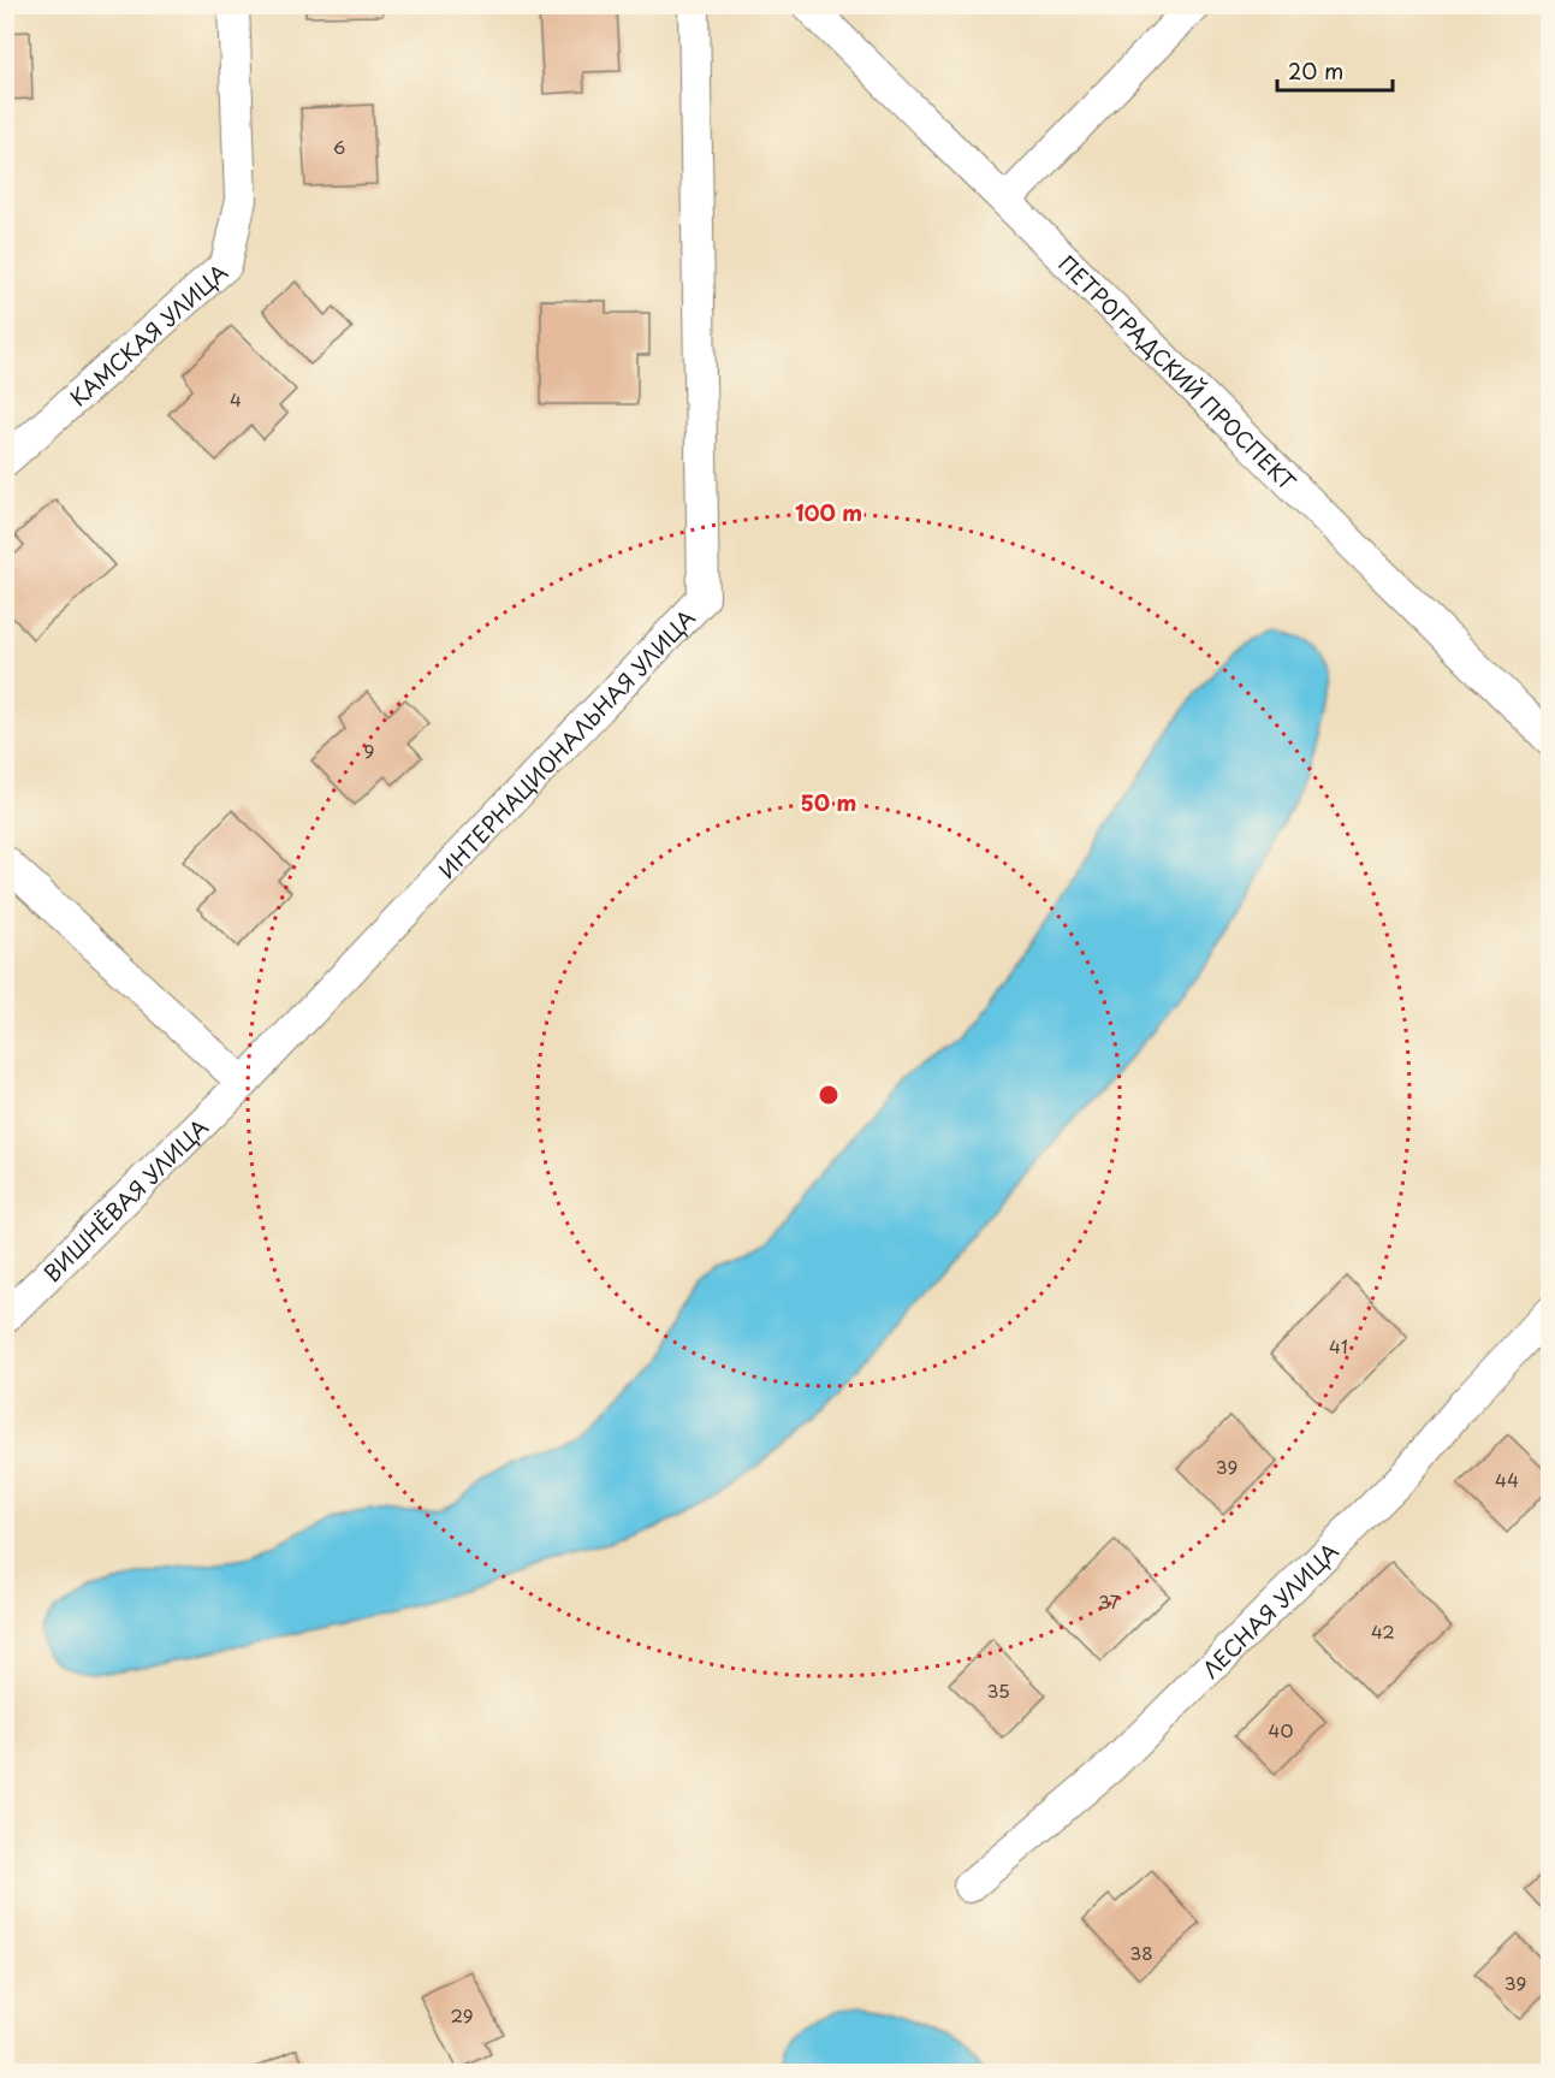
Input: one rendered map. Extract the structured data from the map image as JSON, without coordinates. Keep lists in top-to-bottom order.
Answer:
{
  "streets": {
    "street": [
      "КАМСКАЯ УЛИЦА",
      "ПЕТРОГРАДСКИЙ ПРОСПЕКТ",
      "ИНТЕРНАЦИОНАЛЬНАЯ УЛИЦА",
      "ВИШНЁВАЯ УЛИЦА",
      "ЛЕСНАЯ УЛИЦА"
    ]
  },
  "crossings": [
    ["ИНТЕРНАЦИОНАЛЬНАЯ УЛИЦА", "ВИШНЁВАЯ УЛИЦА"]
  ],
  "house_numbers": [
    "6",
    "4",
    "9",
    "41",
    "39",
    "44",
    "37",
    "42",
    "35",
    "40",
    "38",
    "39",
    "29"
  ],
  "scale_bar": "20 m",
  "rings": ["100 m", "50 m"]
}
